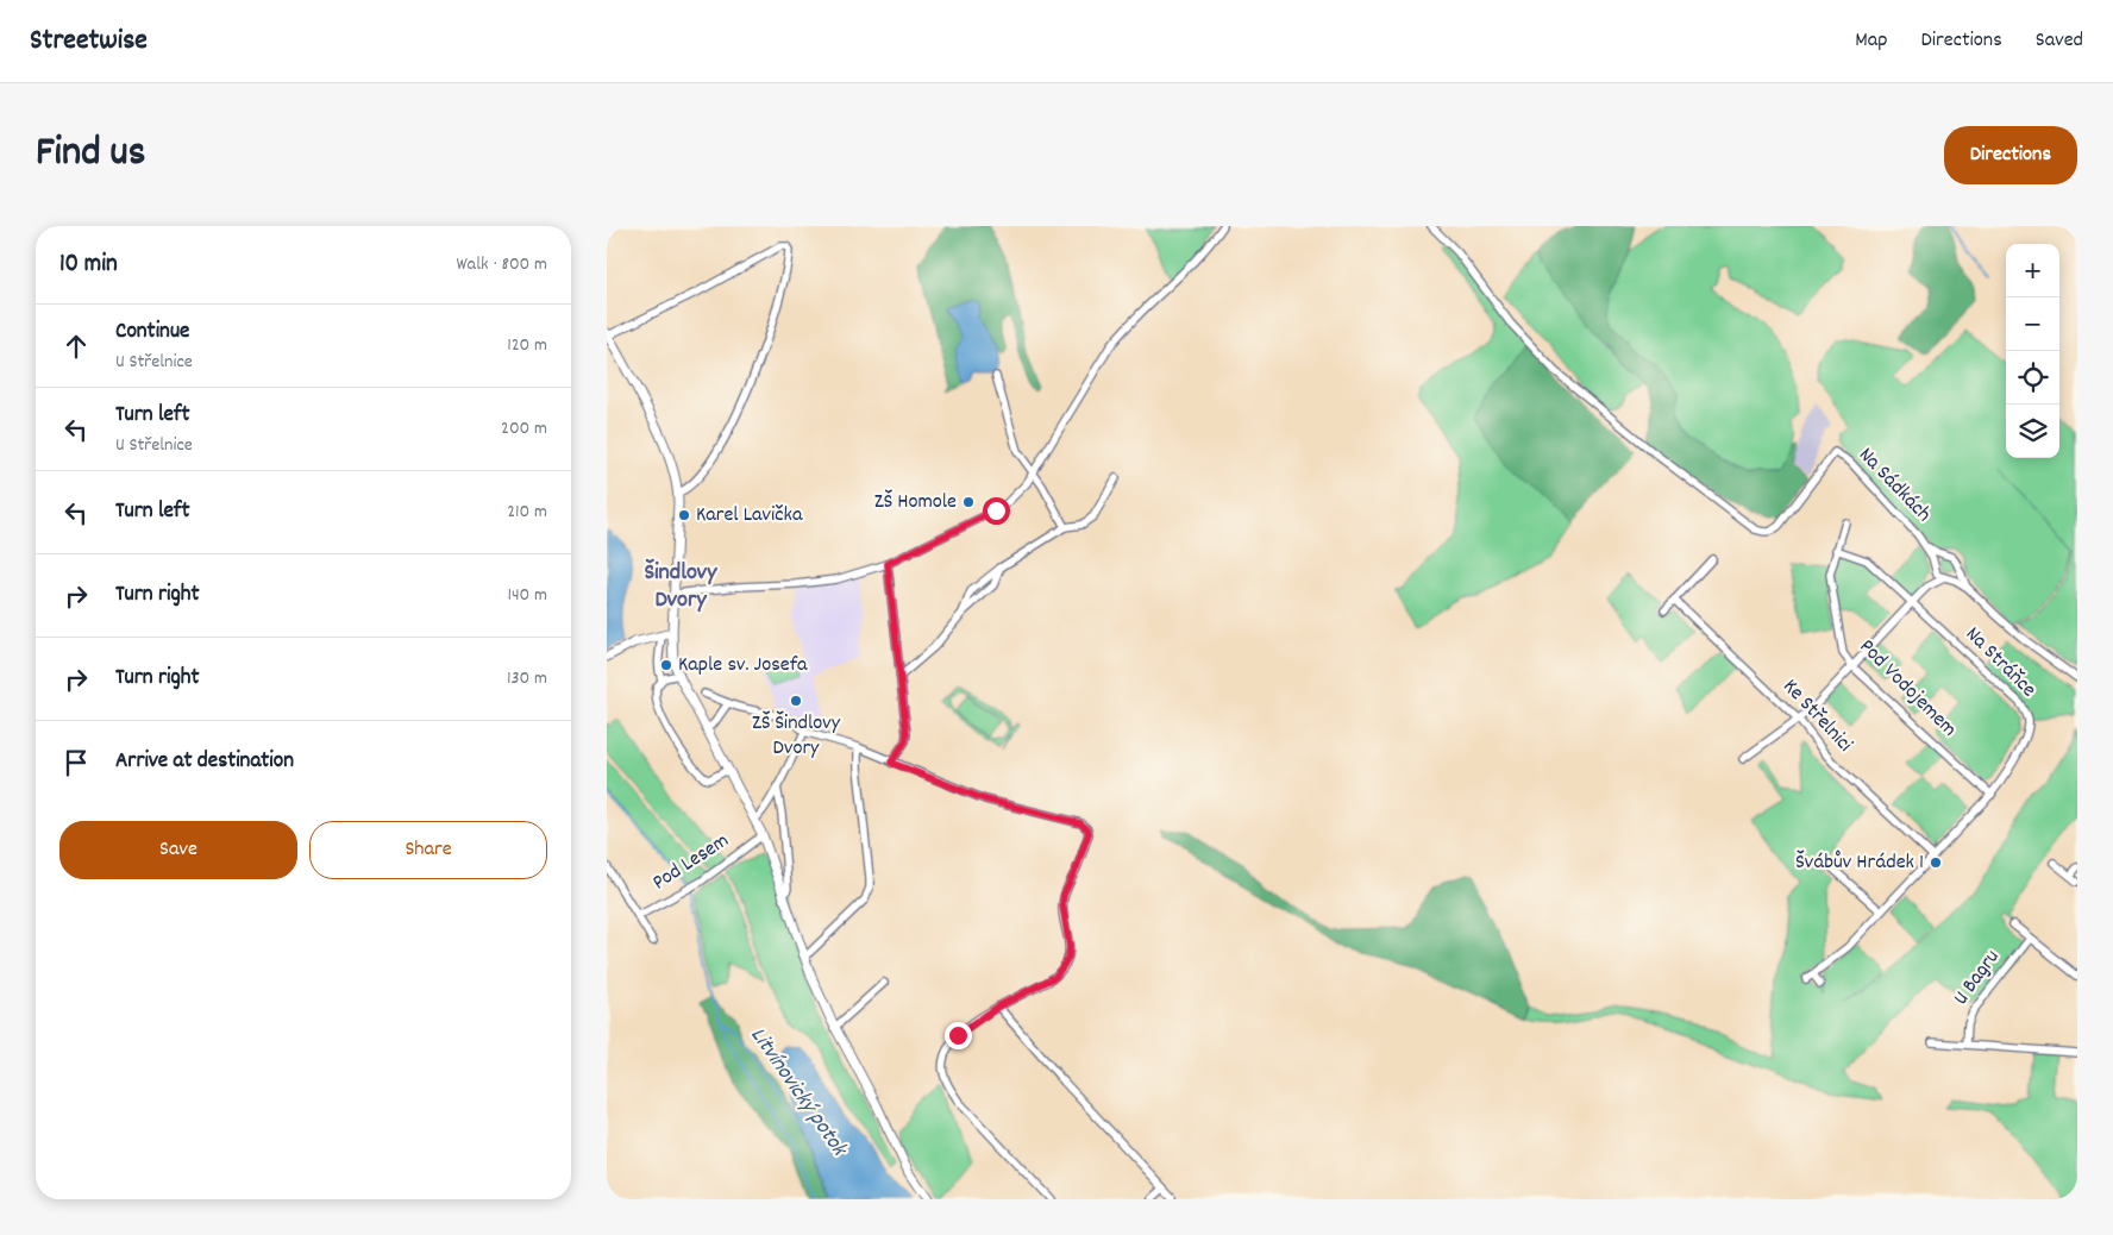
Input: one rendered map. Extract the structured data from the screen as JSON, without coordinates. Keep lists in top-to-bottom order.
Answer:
{
  "streets": {
    "street": [
      "Na Sádkách",
      "Na Stráňce",
      "Pod Vodojemem",
      "Ke Střelnici",
      "Pod Lesem",
      "U Bagru"
    ]
  },
  "crossings": [
    ["Na Stráňce", "Pod Vodojemem"],
    ["Na Stráňce", "Ke Střelnici"]
  ],
  "districts": ["Šindlovy Dvory"],
  "water": ["Litvínovický potok"],
  "places": [
    "ZŠ Homole",
    "Karel Lavička",
    "Kaple sv. Josefa",
    "ZŠ Šindlovy Dvory",
    "Švábův Hrádek 1"
  ],
  "page": {
    "header": "Streetwise",
    "nav": ["Map", "Directions", "Saved"],
    "title": "Find us",
    "buttons": [
      "Directions",
      ["Save", "Share"]
    ],
    "heading": ["10 min", "Walk · 800 m"],
    "map_buttons": ["+", "−"],
    "list": [
      ["Continue", "U Střelnice", "120 m"],
      ["Turn left", "U Střelnice", "200 m"],
      ["Turn left", "210 m"],
      ["Turn right", "140 m"],
      ["Turn right", "130 m"],
      "Arrive at destination"
    ]
  }
}
